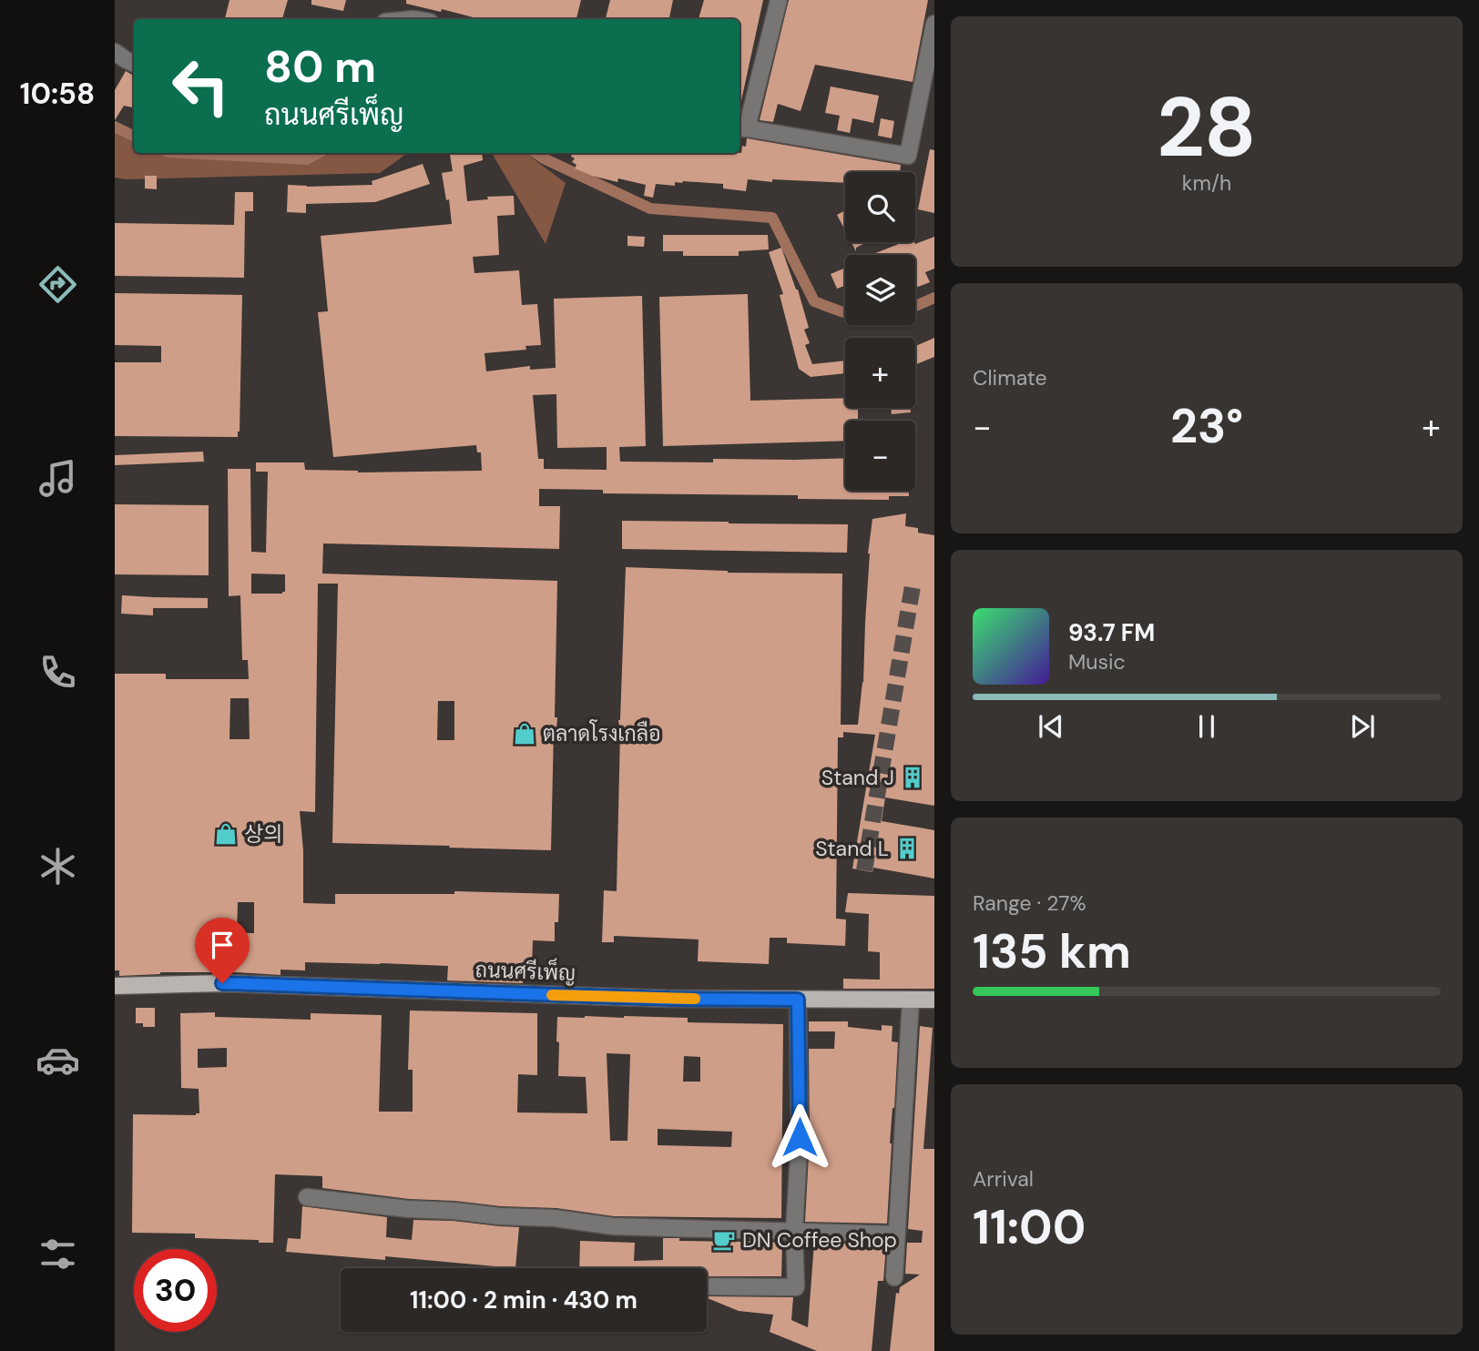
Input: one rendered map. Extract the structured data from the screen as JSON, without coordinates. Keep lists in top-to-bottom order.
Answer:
{
  "streets": {
    "main road": ["ถนนศรีเพ็ญ"]
  },
  "places": {
    "shop": ["ตลาดโรงเกลือ", "상의"],
    "building": ["Stand J", "Stand L"],
    "cafe": ["DN Coffee Shop"]
  },
  "page": {
    "tabs": "10:58",
    "tile": [
      ["28", "km/h"],
      "Climate",
      ["Range · 27%", "135 km"],
      ["Arrival", "11:00"]
    ],
    "turn": ["80 m", "ถนนศรีเพ็ญ"],
    "map_buttons": ["+", "−"],
    "heat": ["−", "23°", "+"],
    "song": ["93.7 FM", "Music"],
    "limit": "30",
    "trip": "11:00 · 2 min · 430 m"
  }
}
